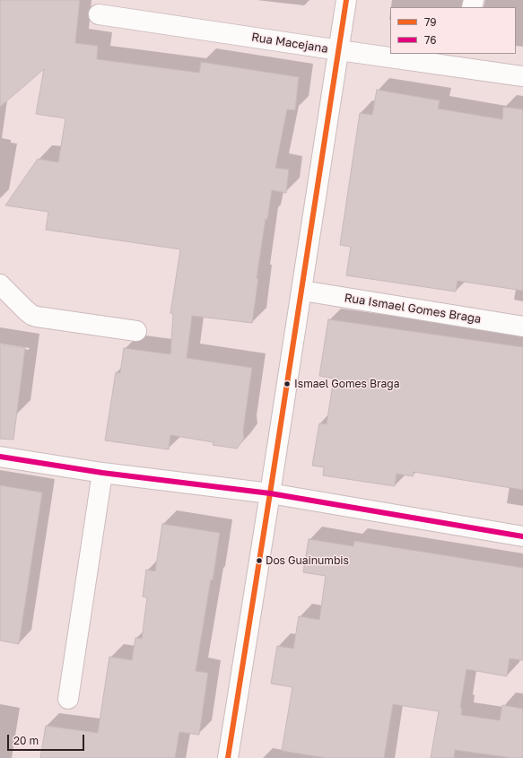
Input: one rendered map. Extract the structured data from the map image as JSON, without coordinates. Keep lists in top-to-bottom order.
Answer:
{
  "streets": {
    "street": ["Rua Macejana", "Rua Ismael Gomes Braga"]
  },
  "places": ["Ismael Gomes Braga", "Dos Guainumbis"],
  "lines": ["transit line 79", "transit line 76"],
  "legend": ["79", "76"],
  "scale_bar": "20 m"
}
